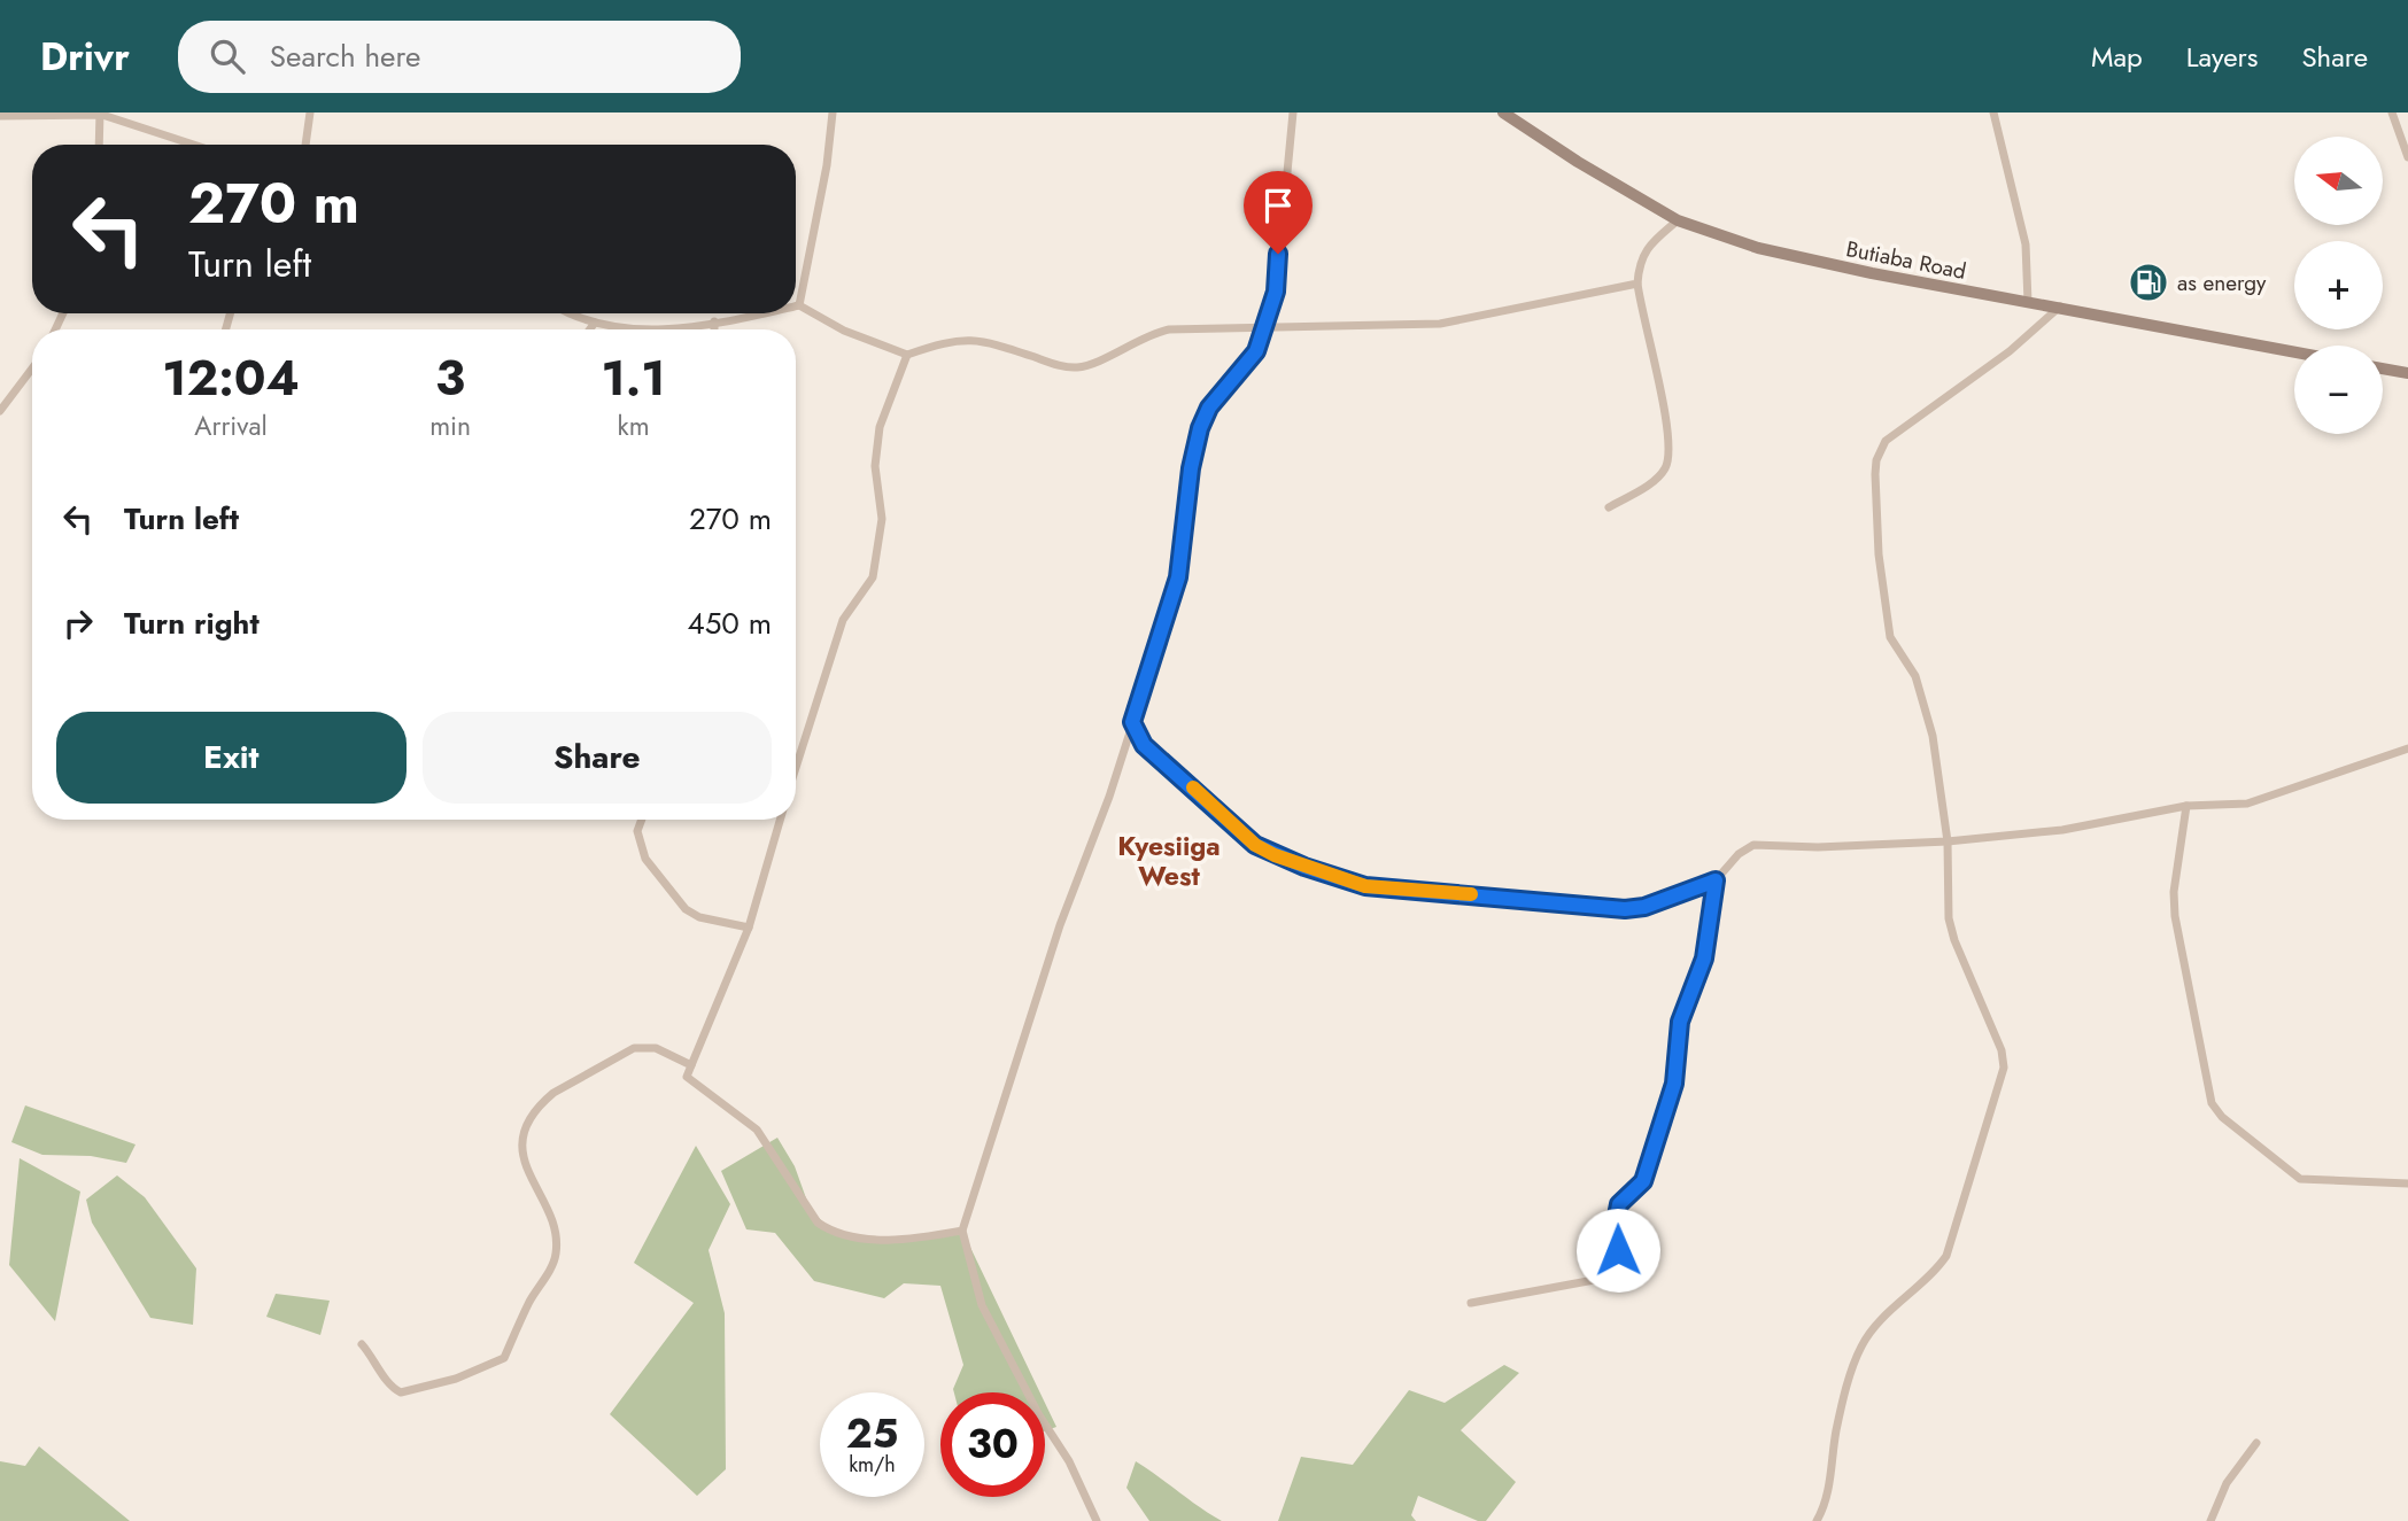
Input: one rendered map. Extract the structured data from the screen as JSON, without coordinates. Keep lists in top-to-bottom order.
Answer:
{
  "streets": {
    "main road": ["Butiaba Road"]
  },
  "districts": ["Kyesiiga West"],
  "places": {
    "fuel station": ["as energy"]
  },
  "north": "left",
  "page": {
    "header": "Drivr",
    "search": "Search here",
    "nav": ["Map", "Layers", "Share"],
    "map_buttons": ["+", "−"],
    "turn": ["270 m", "Turn left"],
    "eta": [
      "12:04",
      "Arrival",
      "3",
      "min",
      "1.1",
      "km"
    ],
    "list": [
      {
        "name": "Turn left",
        "value": "270 m"
      },
      {
        "name": "Turn right",
        "value": "450 m"
      }
    ],
    "buttons": ["Exit", "Share"],
    "speed": "25 km/h",
    "limit": "30"
  }
}
